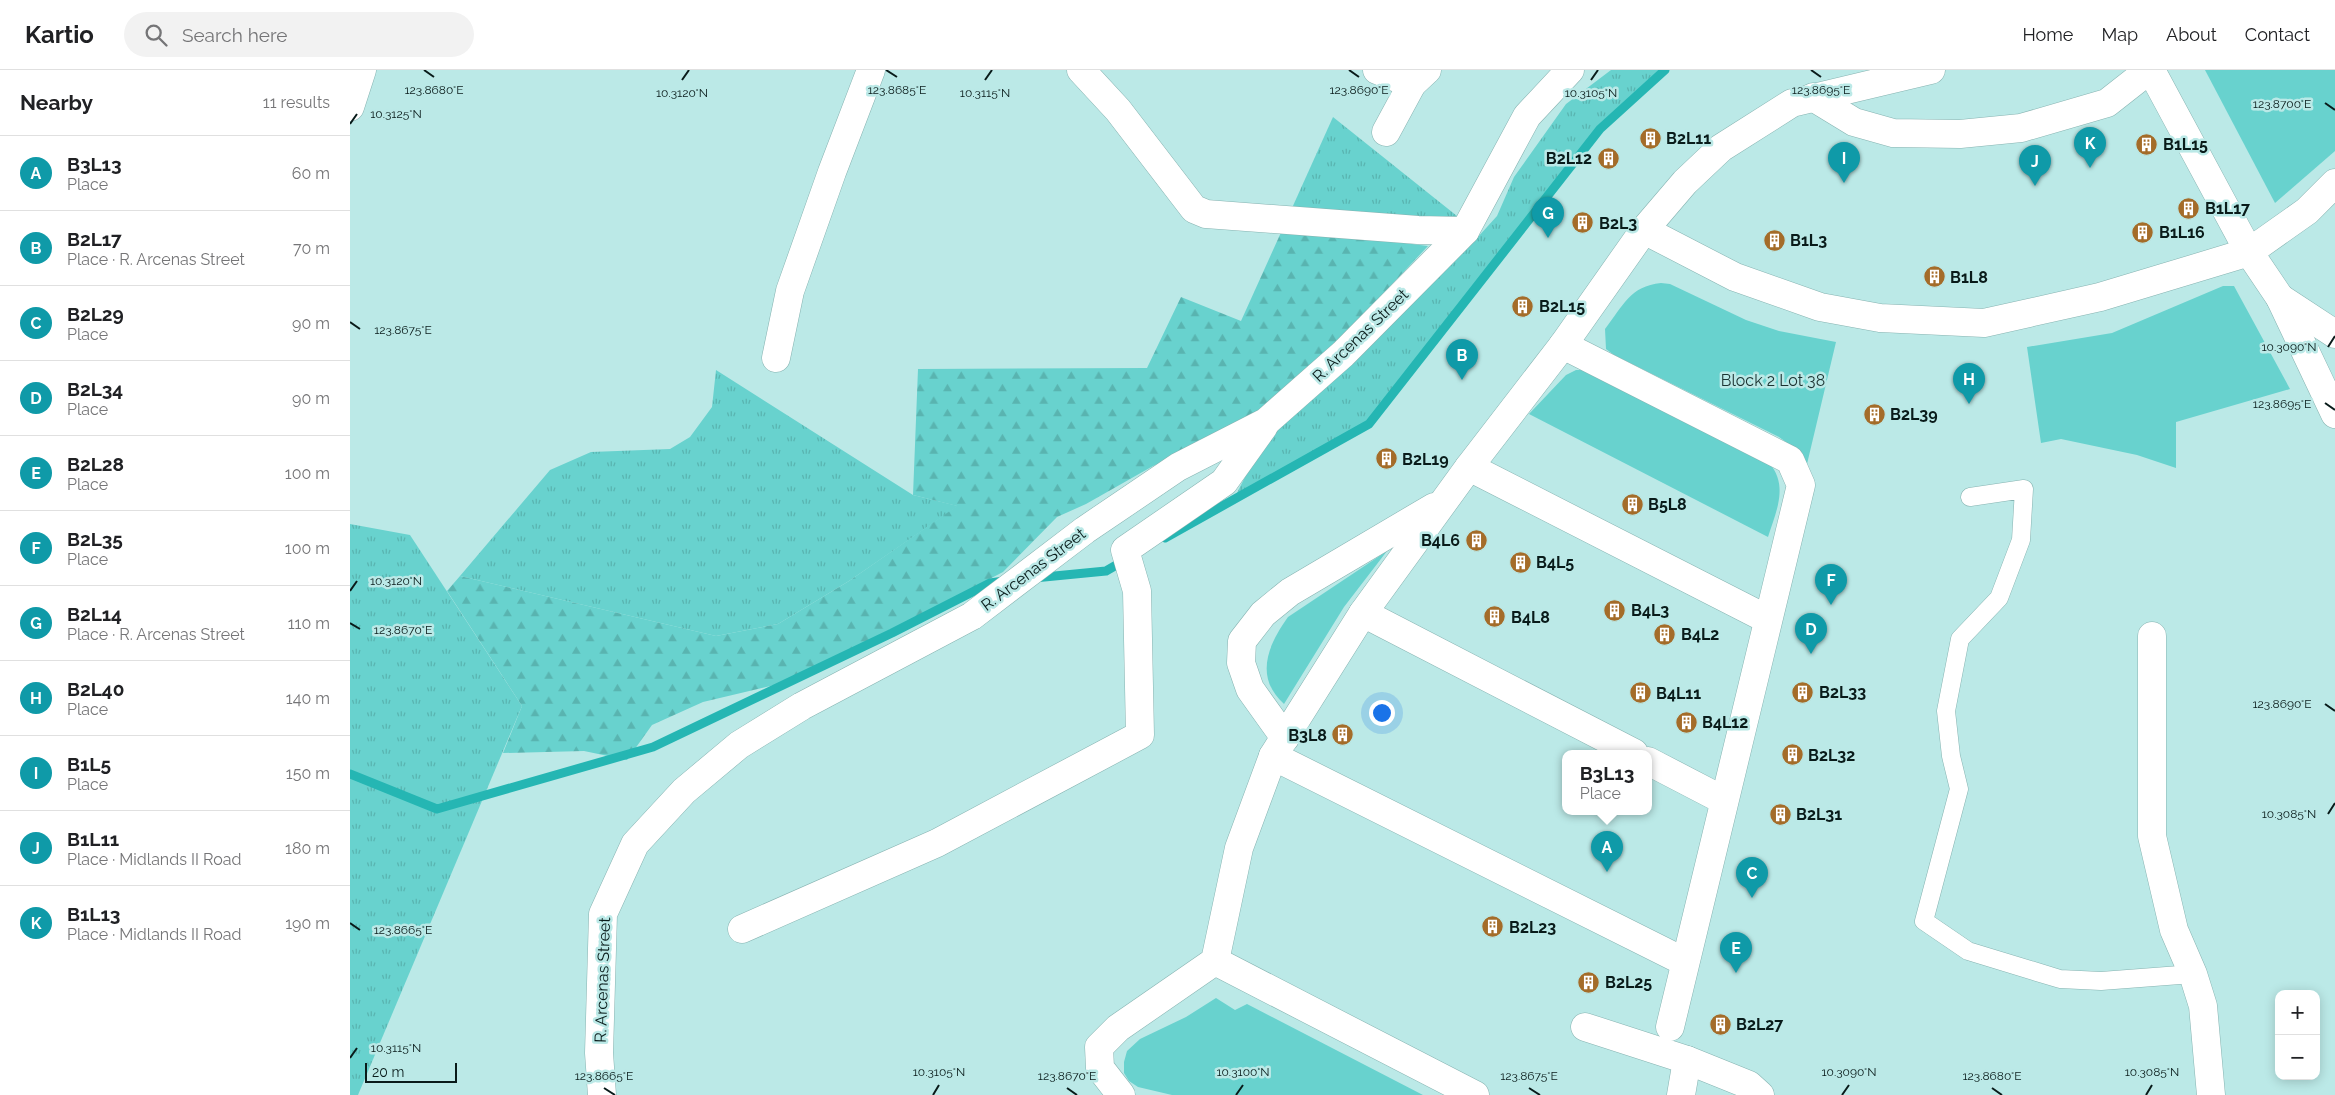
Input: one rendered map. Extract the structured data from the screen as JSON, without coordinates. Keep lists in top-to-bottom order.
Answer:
{
  "streets": {
    "street": ["R. Arcenas Street"]
  },
  "parks": ["Block 2 Lot 38"],
  "places": {
    "building": [
      "B2L11",
      "B1L15",
      "B2L12",
      "B1L17",
      "B2L3",
      "B1L16",
      "B1L3",
      "B1L8",
      "B2L15",
      "B2L39",
      "B2L19",
      "B5L8",
      "B4L6",
      "B4L5",
      "B4L3",
      "B4L8",
      "B4L2",
      "B2L33",
      "B4L11",
      "B4L12",
      "B3L8",
      "B2L32",
      "B2L31",
      "B2L23",
      "B2L25",
      "B2L27"
    ]
  },
  "scale_bar": "20 m",
  "page": {
    "header": "Kartio",
    "search": "Search here",
    "nav": [
      "Home",
      "Map",
      "About",
      "Contact"
    ],
    "heading": ["Nearby", "11 results"],
    "pins": [
      "K",
      "I",
      "J",
      "G",
      "B",
      "H",
      "F",
      "D",
      "A",
      "C",
      "E"
    ],
    "list": [
      {
        "mark": "A",
        "name": "B3L13",
        "note": "Place",
        "value": "60 m"
      },
      {
        "mark": "B",
        "name": "B2L17",
        "note": "Place · R. Arcenas Street",
        "value": "70 m"
      },
      {
        "mark": "C",
        "name": "B2L29",
        "note": "Place",
        "value": "90 m"
      },
      {
        "mark": "D",
        "name": "B2L34",
        "note": "Place",
        "value": "90 m"
      },
      {
        "mark": "E",
        "name": "B2L28",
        "note": "Place",
        "value": "100 m"
      },
      {
        "mark": "F",
        "name": "B2L35",
        "note": "Place",
        "value": "100 m"
      },
      {
        "mark": "G",
        "name": "B2L14",
        "note": "Place · R. Arcenas Street",
        "value": "110 m"
      },
      {
        "mark": "H",
        "name": "B2L40",
        "note": "Place",
        "value": "140 m"
      },
      {
        "mark": "I",
        "name": "B1L5",
        "note": "Place",
        "value": "150 m"
      },
      {
        "mark": "J",
        "name": "B1L11",
        "note": "Place · Midlands II Road",
        "value": "180 m"
      },
      {
        "mark": "K",
        "name": "B1L13",
        "note": "Place · Midlands II Road",
        "value": "190 m"
      }
    ],
    "popup": ["B3L13", "Place"],
    "map_buttons": ["+", "−"],
    "scale": "20 m"
  },
  "coordinates": [
    "123.8680°E",
    "123.8685°E",
    "123.8690°E",
    "123.8695°E",
    "10.3120°N",
    "10.3115°N",
    "10.3105°N",
    "123.8700°E",
    "10.3125°N",
    "123.8675°E",
    "10.3090°N",
    "123.8670°E",
    "10.3085°N",
    "123.8665°E",
    "10.3100°N"
  ]
}
